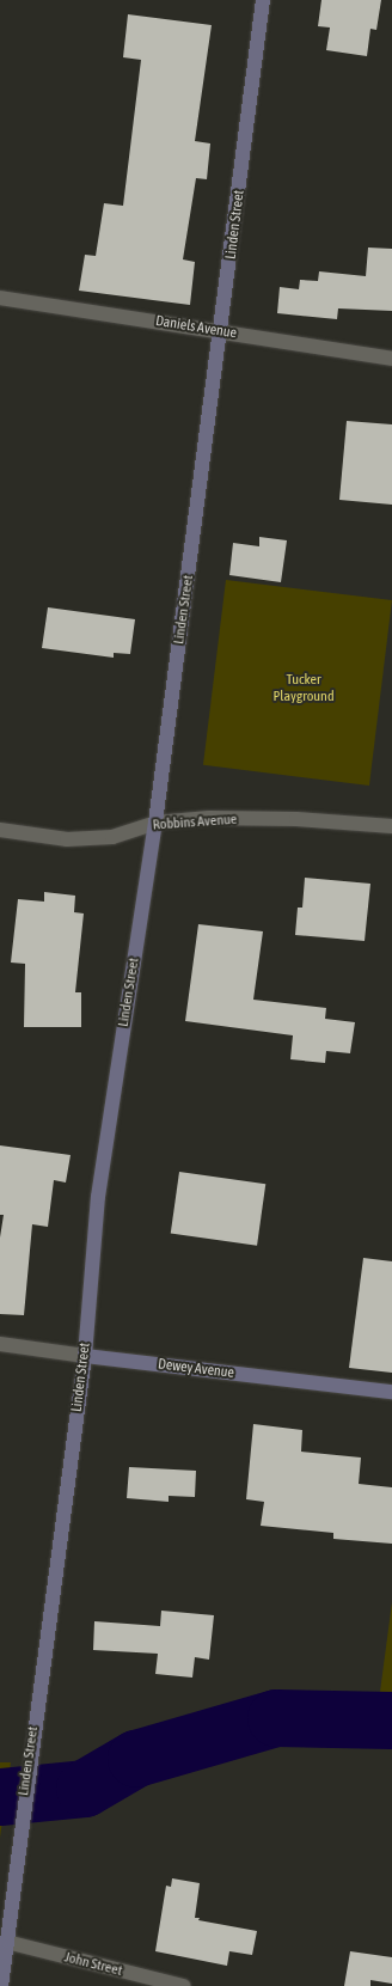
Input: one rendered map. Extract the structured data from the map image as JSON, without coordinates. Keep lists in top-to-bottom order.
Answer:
{
  "streets": {
    "street": [
      "Linden Street",
      "Daniels Avenue",
      "Robbins Avenue",
      "Dewey Avenue",
      "John Street"
    ]
  },
  "crossings": [
    ["Linden Street", "Daniels Avenue"],
    ["Linden Street", "Robbins Avenue"],
    ["Linden Street", "Dewey Avenue"],
    ["Linden Street", "John Street"]
  ],
  "parks": ["Tucker Playground"]
}
